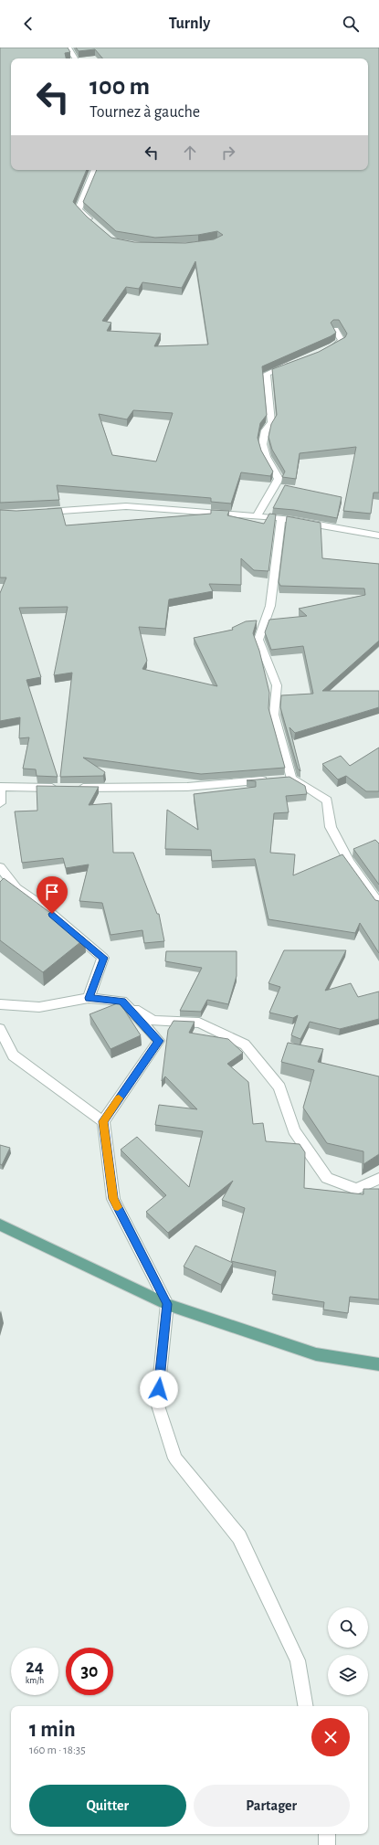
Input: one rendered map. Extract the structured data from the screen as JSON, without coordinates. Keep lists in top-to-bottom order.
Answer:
{
  "page": {
    "header": "Turnly",
    "turn": ["100 m", "Tournez à gauche"],
    "speed": "24 km/h",
    "limit": "30",
    "heading": ["1 min", "160 m · 18:35"],
    "buttons": ["Quitter", "Partager"]
  }
}
